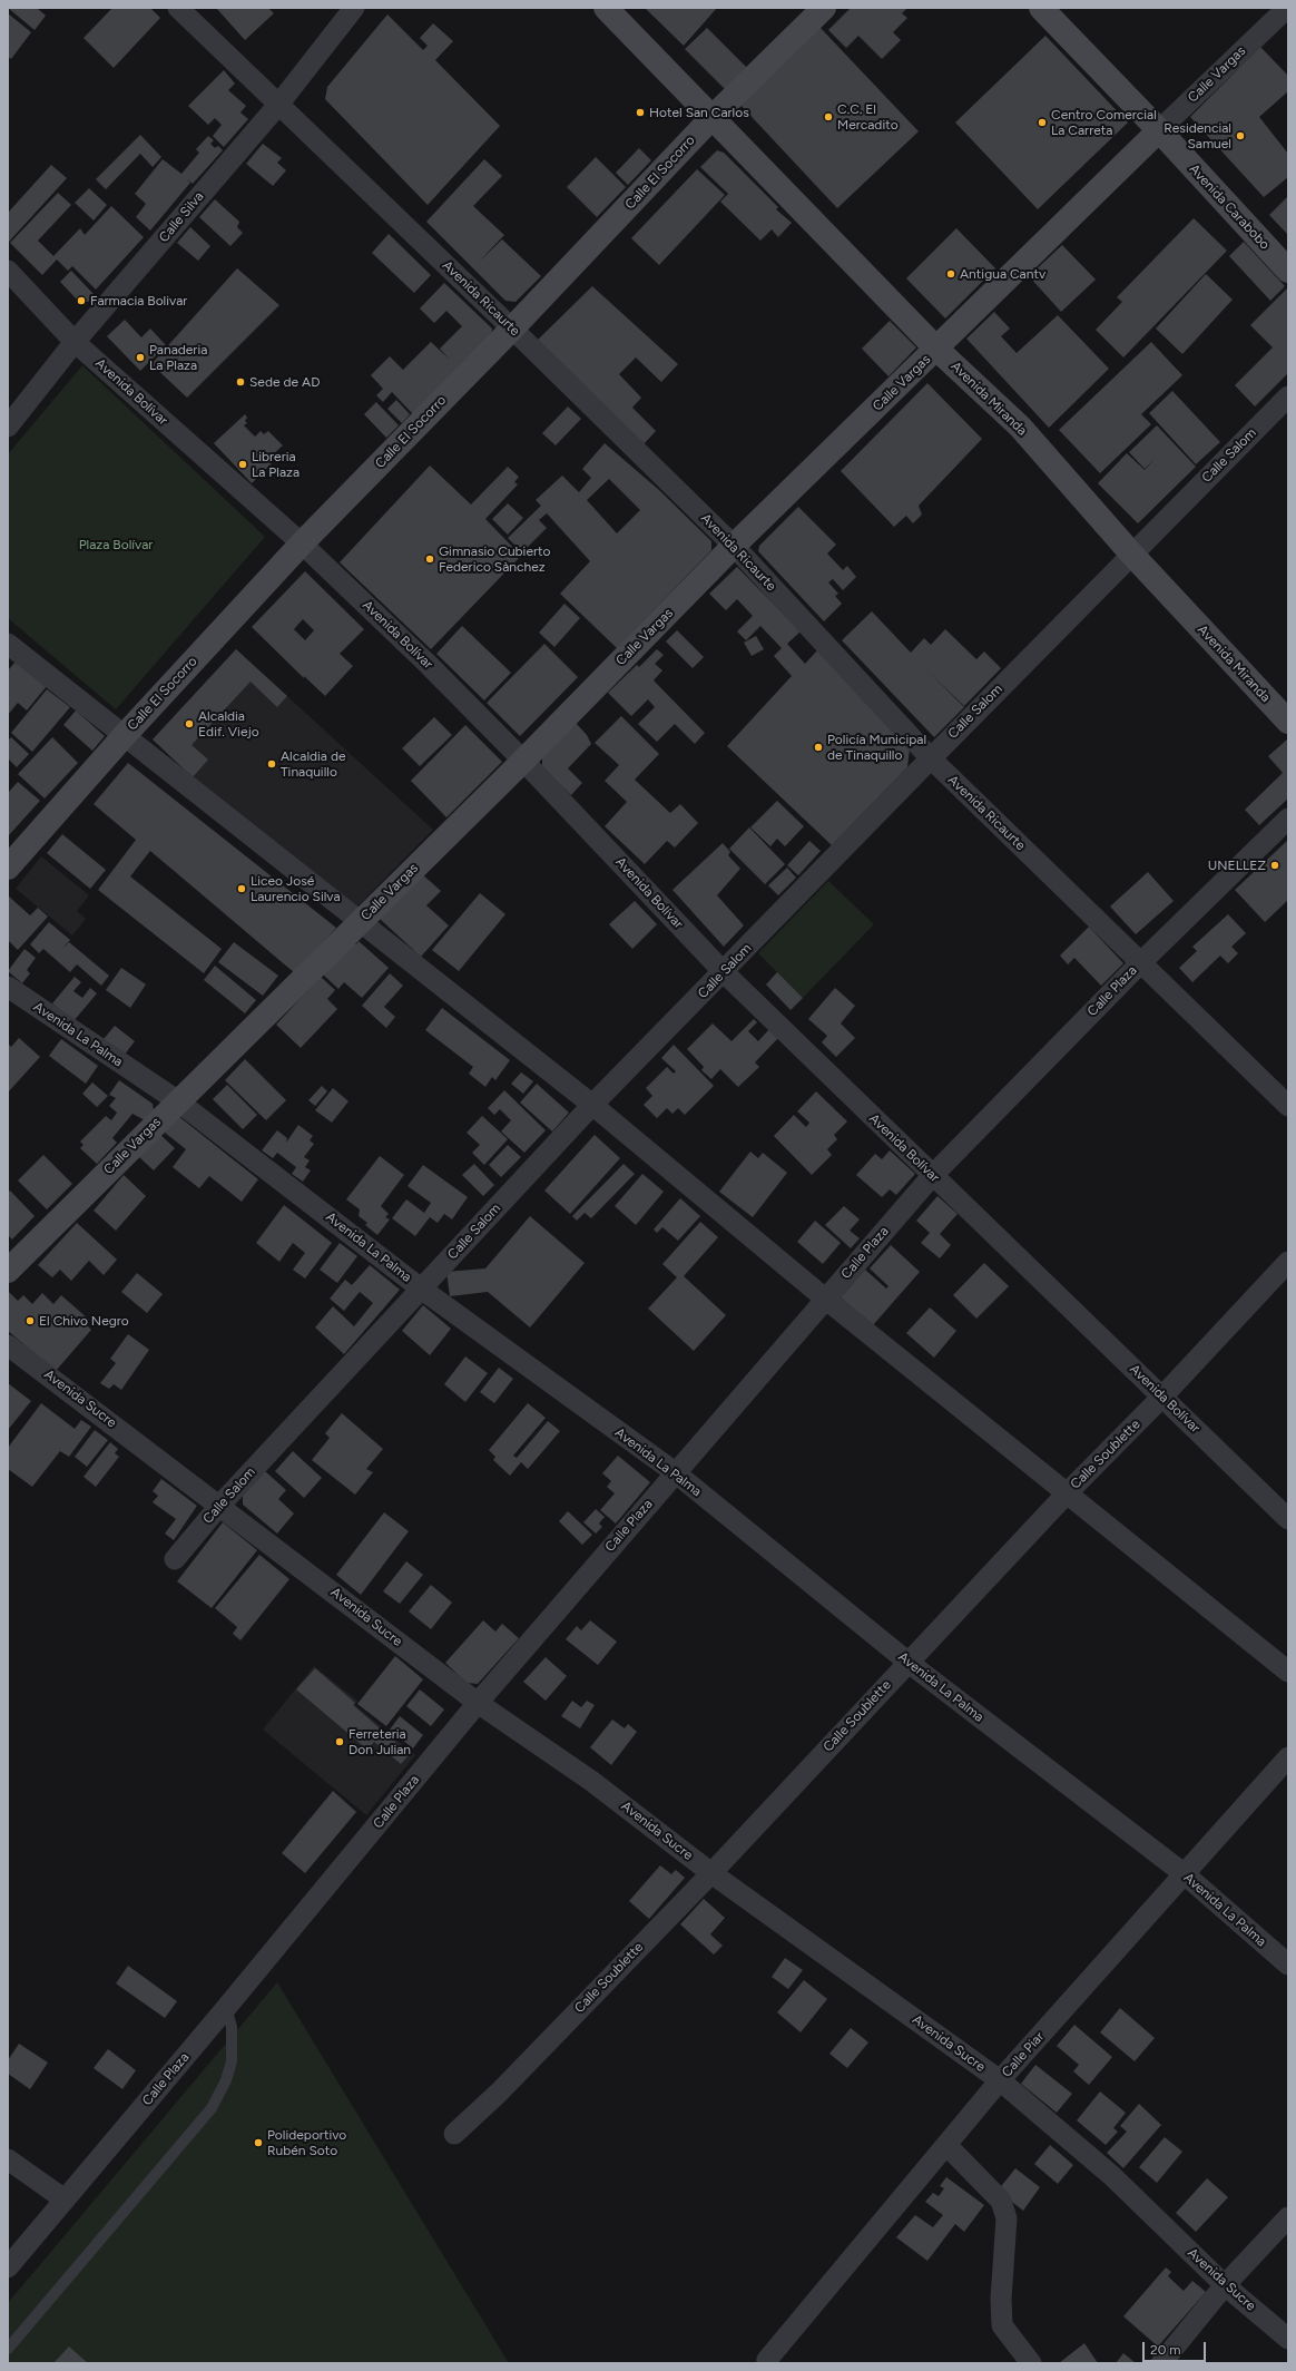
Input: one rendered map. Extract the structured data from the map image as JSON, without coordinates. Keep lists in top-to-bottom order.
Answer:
{
  "streets": {
    "street": [
      "Calle Vargas",
      "Calle El Socorro",
      "Avenida Carabobo",
      "Calle Silva",
      "Avenida Ricaurte",
      "Avenida Bolívar",
      "Avenida Miranda",
      "Calle Salom",
      "Calle Plaza",
      "Avenida La Palma",
      "Avenida Sucre",
      "Calle Soublette",
      "Calle Piar"
    ]
  },
  "crossings": [
    ["Calle Vargas", "Avenida Carabobo"],
    ["Calle Vargas", "Avenida Ricaurte"],
    ["Calle Vargas", "Avenida Bolívar"],
    ["Calle Vargas", "Avenida Miranda"],
    ["Calle Vargas", "Avenida La Palma"],
    ["Calle El Socorro", "Avenida Ricaurte"],
    ["Calle El Socorro", "Avenida Bolívar"],
    ["Calle El Socorro", "Avenida Miranda"],
    ["Calle Silva", "Avenida Ricaurte"],
    ["Calle Silva", "Avenida Bolívar"],
    ["Avenida Ricaurte", "Calle Salom"],
    ["Avenida Ricaurte", "Calle Plaza"],
    ["Avenida Bolívar", "Calle Salom"],
    ["Avenida Bolívar", "Calle Plaza"],
    ["Avenida Bolívar", "Calle Soublette"],
    ["Avenida Miranda", "Calle Salom"],
    ["Calle Salom", "Avenida La Palma"],
    ["Calle Salom", "Avenida Sucre"],
    ["Calle Plaza", "Avenida La Palma"],
    ["Calle Plaza", "Avenida Sucre"],
    ["Avenida La Palma", "Calle Soublette"],
    ["Avenida La Palma", "Calle Piar"],
    ["Avenida Sucre", "Calle Soublette"],
    ["Avenida Sucre", "Calle Piar"]
  ],
  "parks": ["Plaza Bolívar"],
  "places": [
    "Hotel San Carlos",
    "C.C. El Mercadito",
    "Centro Comercial La Carreta",
    "Residencial Samuel",
    "Antigua Cantv",
    "Farmacia Bolivar",
    "Panaderia La Plaza",
    "Sede de AD",
    "Libreria La Plaza",
    "Gimnasio Cubierto Federico Sànchez",
    "Alcaldia Edif. Viejo",
    "Policía Municipal de Tinaquillo",
    "Alcaldia de Tinaquillo",
    "UNELLEZ",
    "Liceo José Laurencio Silva",
    "El Chivo Negro",
    "Ferreteria Don Julian",
    "Polideportivo Rubén Soto"
  ],
  "scale_bar": "20 m"
}
